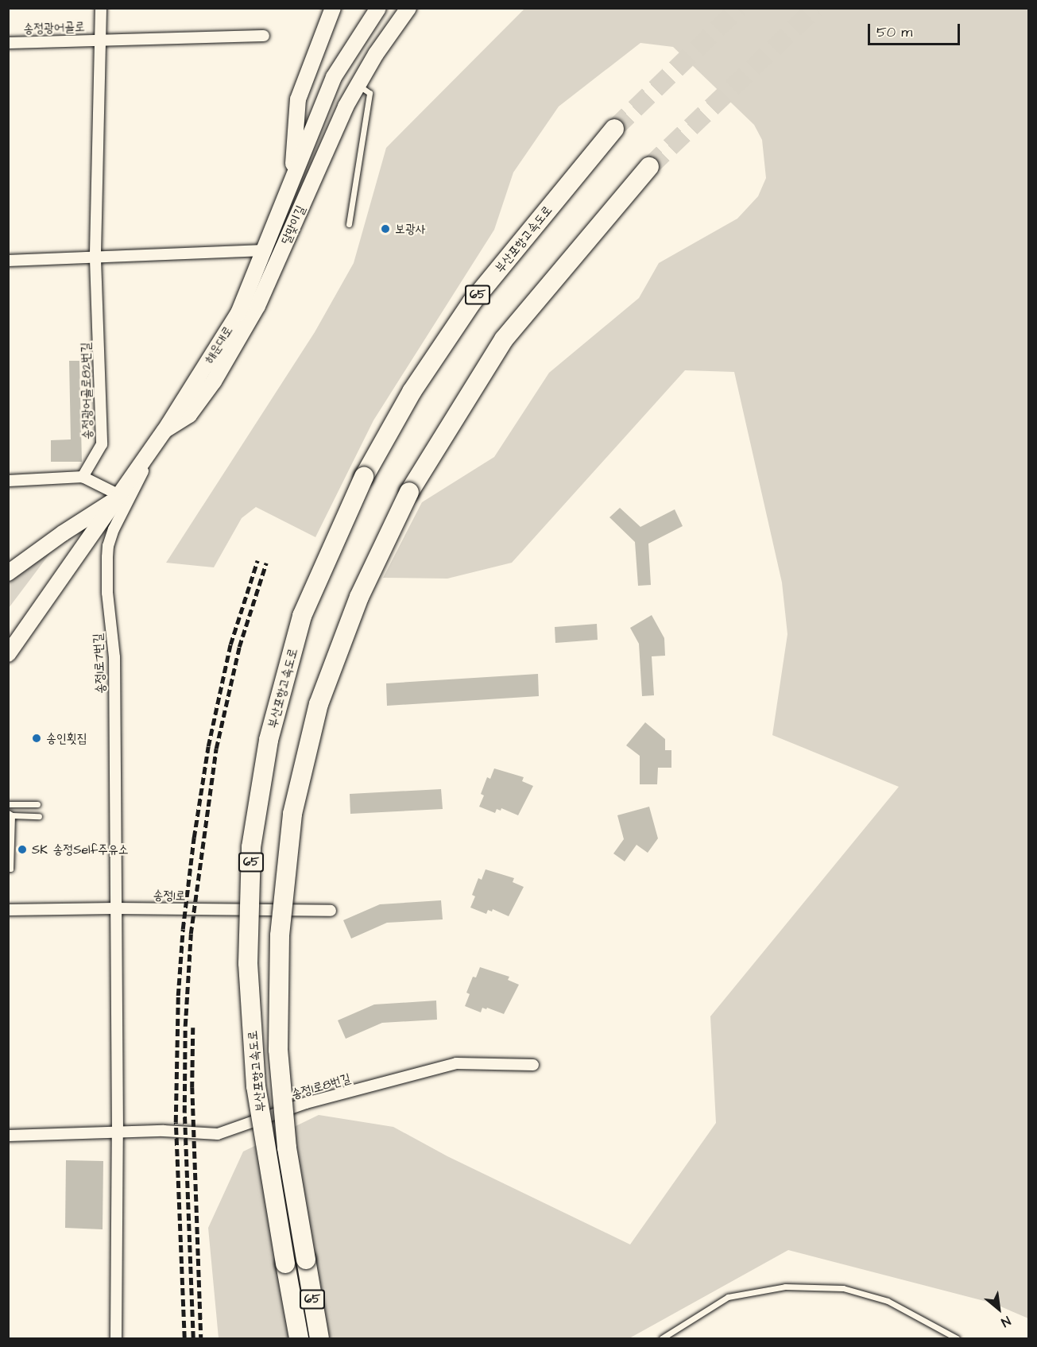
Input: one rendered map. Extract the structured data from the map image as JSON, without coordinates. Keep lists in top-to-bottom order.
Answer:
{
  "streets": {
    "highway": ["부산포항고속도로", "65"],
    "main road": ["달맞이길", "해운대로"],
    "street": [
      "송정광어골로",
      "송정광어골로82번길",
      "송정1로7번길",
      "송정1로",
      "송정1로8번길"
    ]
  },
  "crossings": [
    ["송정광어골로", "송정광어골로82번길"],
    ["달맞이길", "해운대로"],
    ["달맞이길", "송정1로7번길"],
    ["해운대로", "송정1로7번길"],
    ["송정1로7번길", "송정1로"]
  ],
  "places": ["보광사", "송인횟집", "SK 송정Self주유소"],
  "scale_bar": "50 m",
  "north": "bottom right"
}
